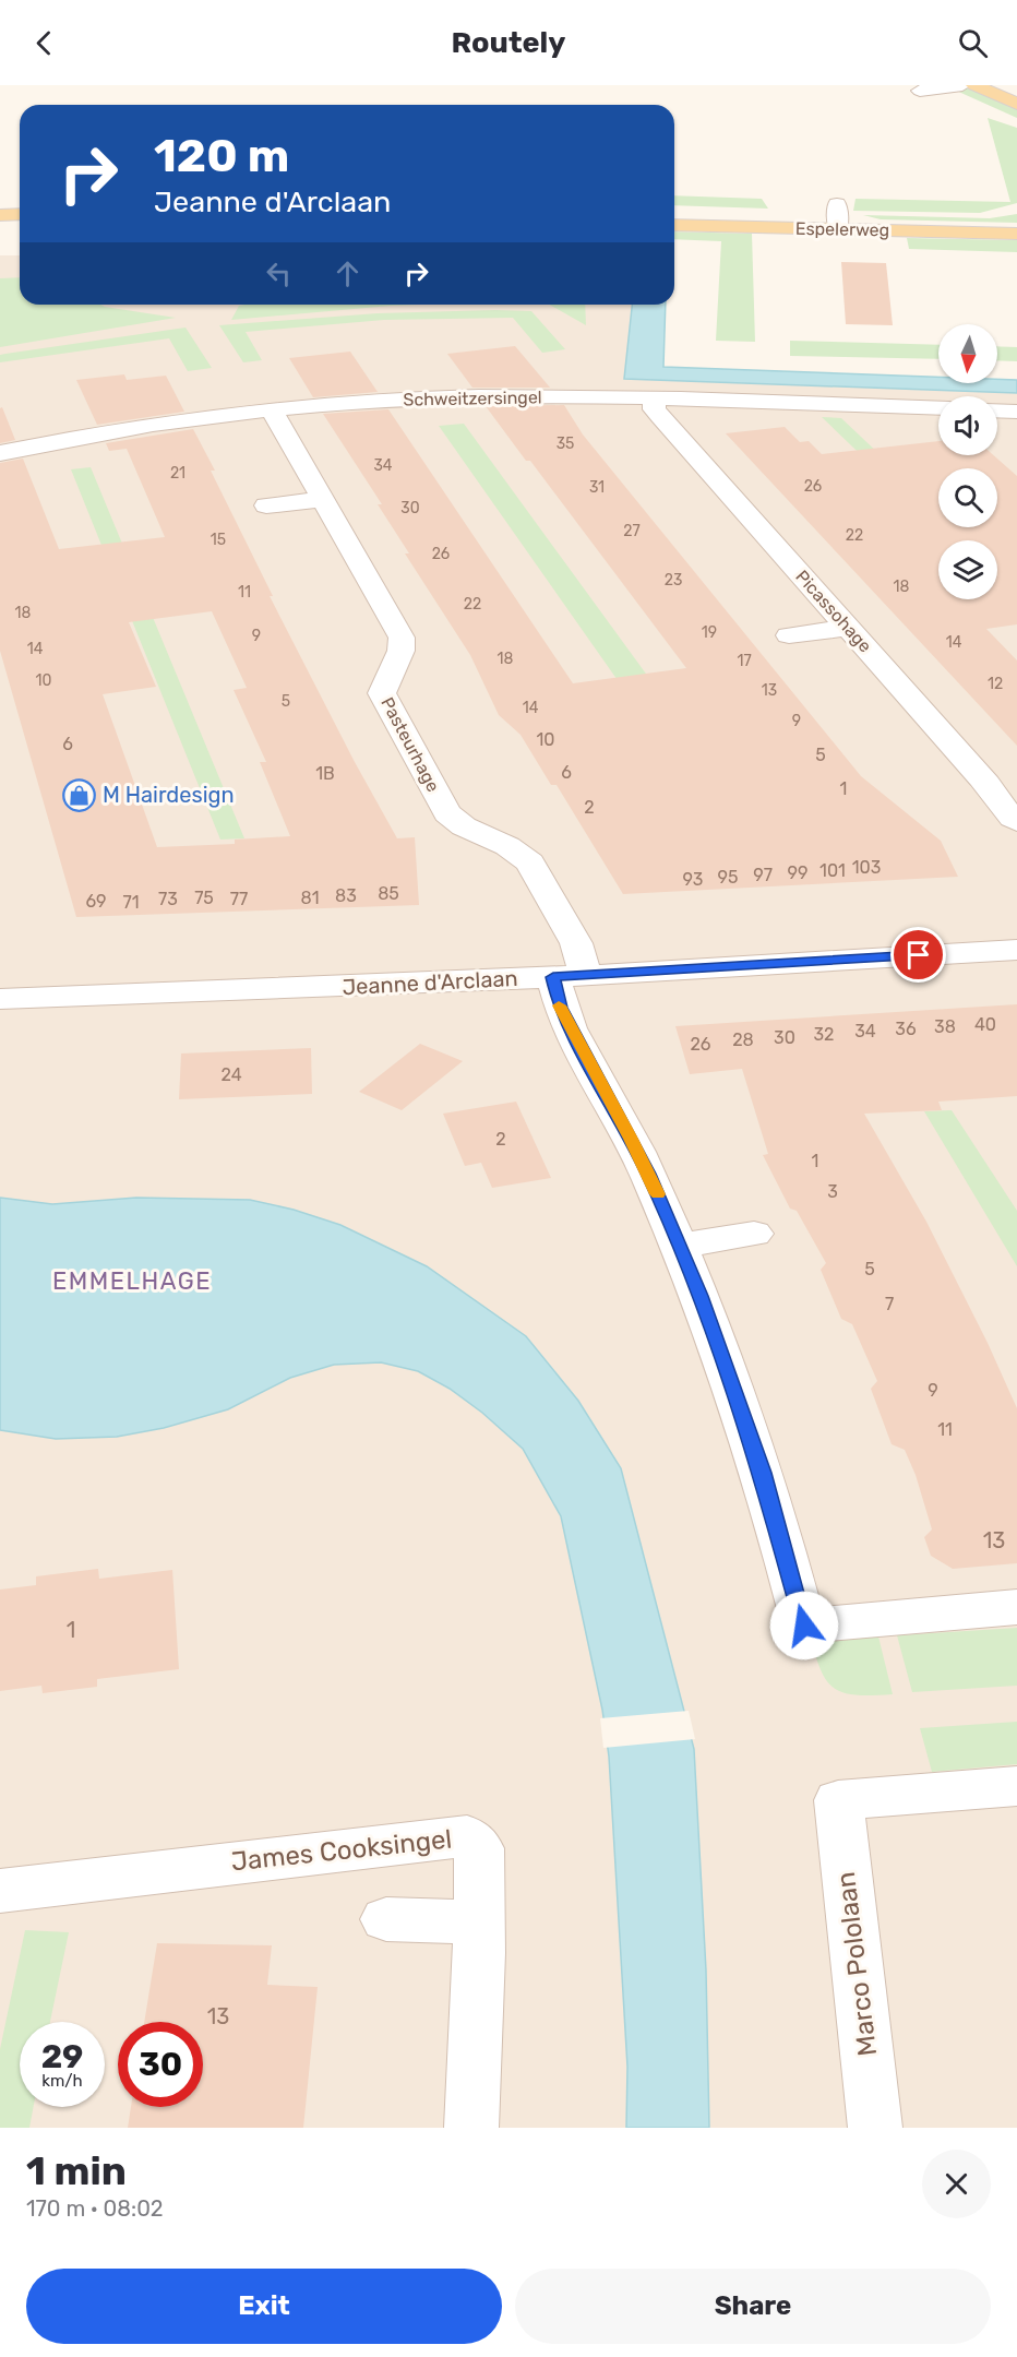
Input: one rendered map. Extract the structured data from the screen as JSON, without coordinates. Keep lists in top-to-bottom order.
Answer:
{
  "streets": {
    "main road": ["Espelerweg"],
    "street": [
      "Schweitzersingel",
      "Picassohage",
      "Pasteurhage",
      "Jeanne d'Arclaan",
      "James Cooksingel",
      "Marco Pololaan"
    ]
  },
  "crossings": [
    ["Schweitzersingel", "Picassohage"],
    ["Schweitzersingel", "Pasteurhage"],
    ["Pasteurhage", "Jeanne d'Arclaan"]
  ],
  "districts": ["EMMELHAGE"],
  "places": {
    "shop": ["M Hairdesign"]
  },
  "house_numbers": [
    "35",
    "34",
    "21",
    "26",
    "31",
    "30",
    "27",
    "22",
    "15",
    "26",
    "23",
    "18",
    "11",
    "22",
    "18",
    "19",
    "9",
    "14",
    "14",
    "18",
    "17",
    "10",
    "12",
    "13",
    "5",
    "14",
    "9",
    "10",
    "6",
    "5",
    "6",
    "1B",
    "1",
    "2",
    "103",
    "101",
    "99",
    "97",
    "95",
    "93",
    "85",
    "83",
    "75",
    "81",
    "73",
    "77",
    "69",
    "71",
    "40",
    "38",
    "36",
    "34",
    "32",
    "30",
    "28",
    "26",
    "24",
    "2",
    "1",
    "3",
    "5",
    "7",
    "9",
    "11",
    "13",
    "1",
    "13"
  ],
  "north": "bottom",
  "page": {
    "header": "Routely",
    "turn": ["120 m", "Jeanne d'Arclaan"],
    "speed": "29 km/h",
    "limit": "30",
    "heading": ["1 min", "170 m · 08:02"],
    "buttons": ["Exit", "Share"]
  }
}
